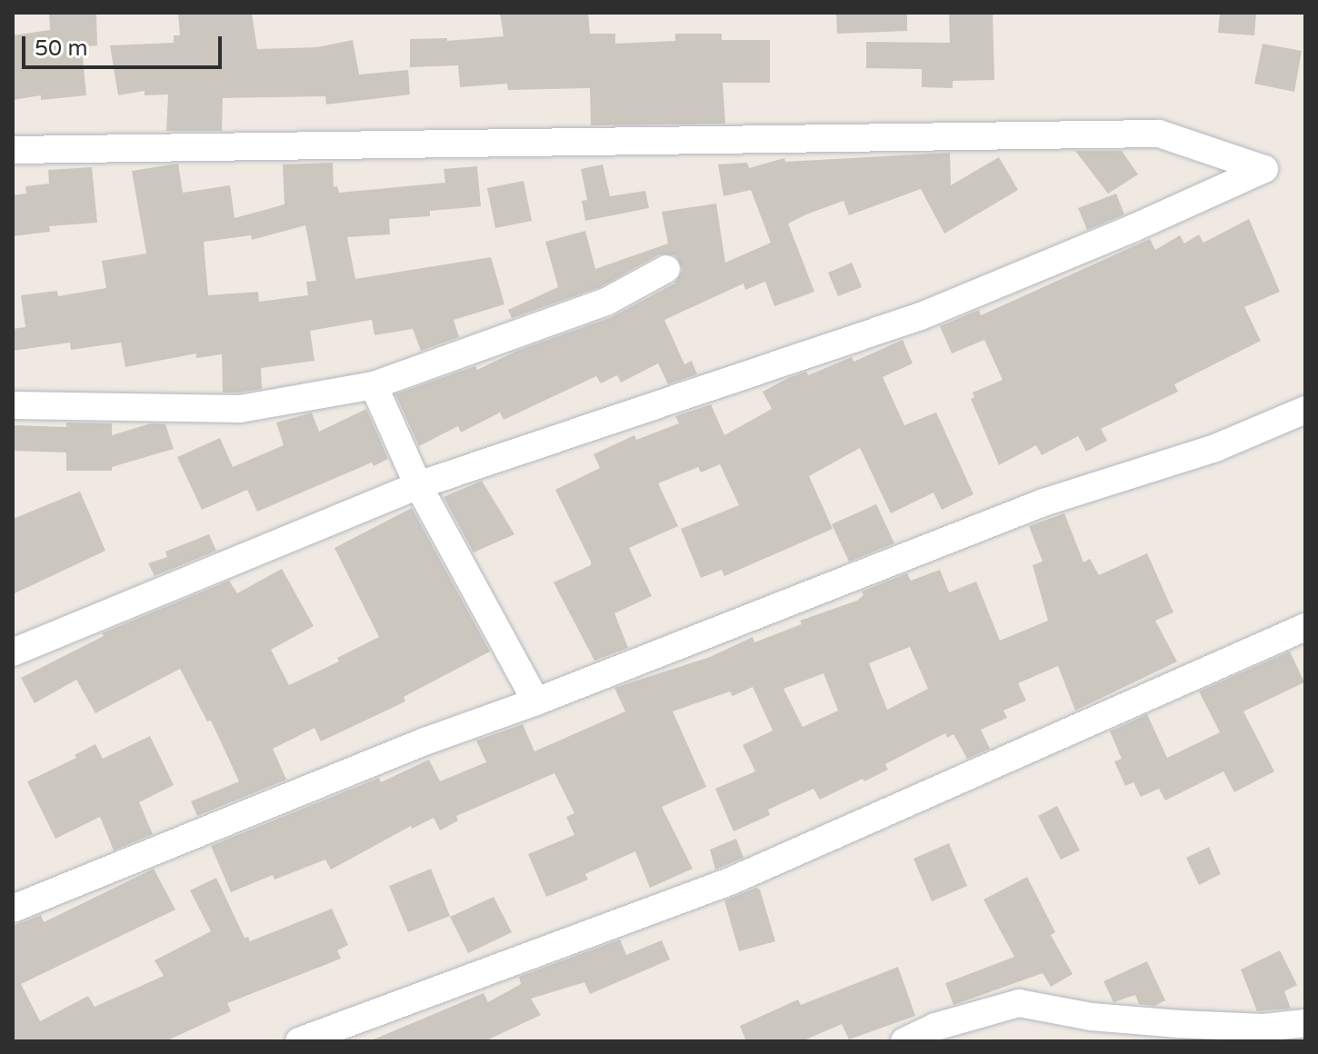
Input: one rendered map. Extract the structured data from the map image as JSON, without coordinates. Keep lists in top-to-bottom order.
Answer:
{
  "scale_bar": "50 m"
}
